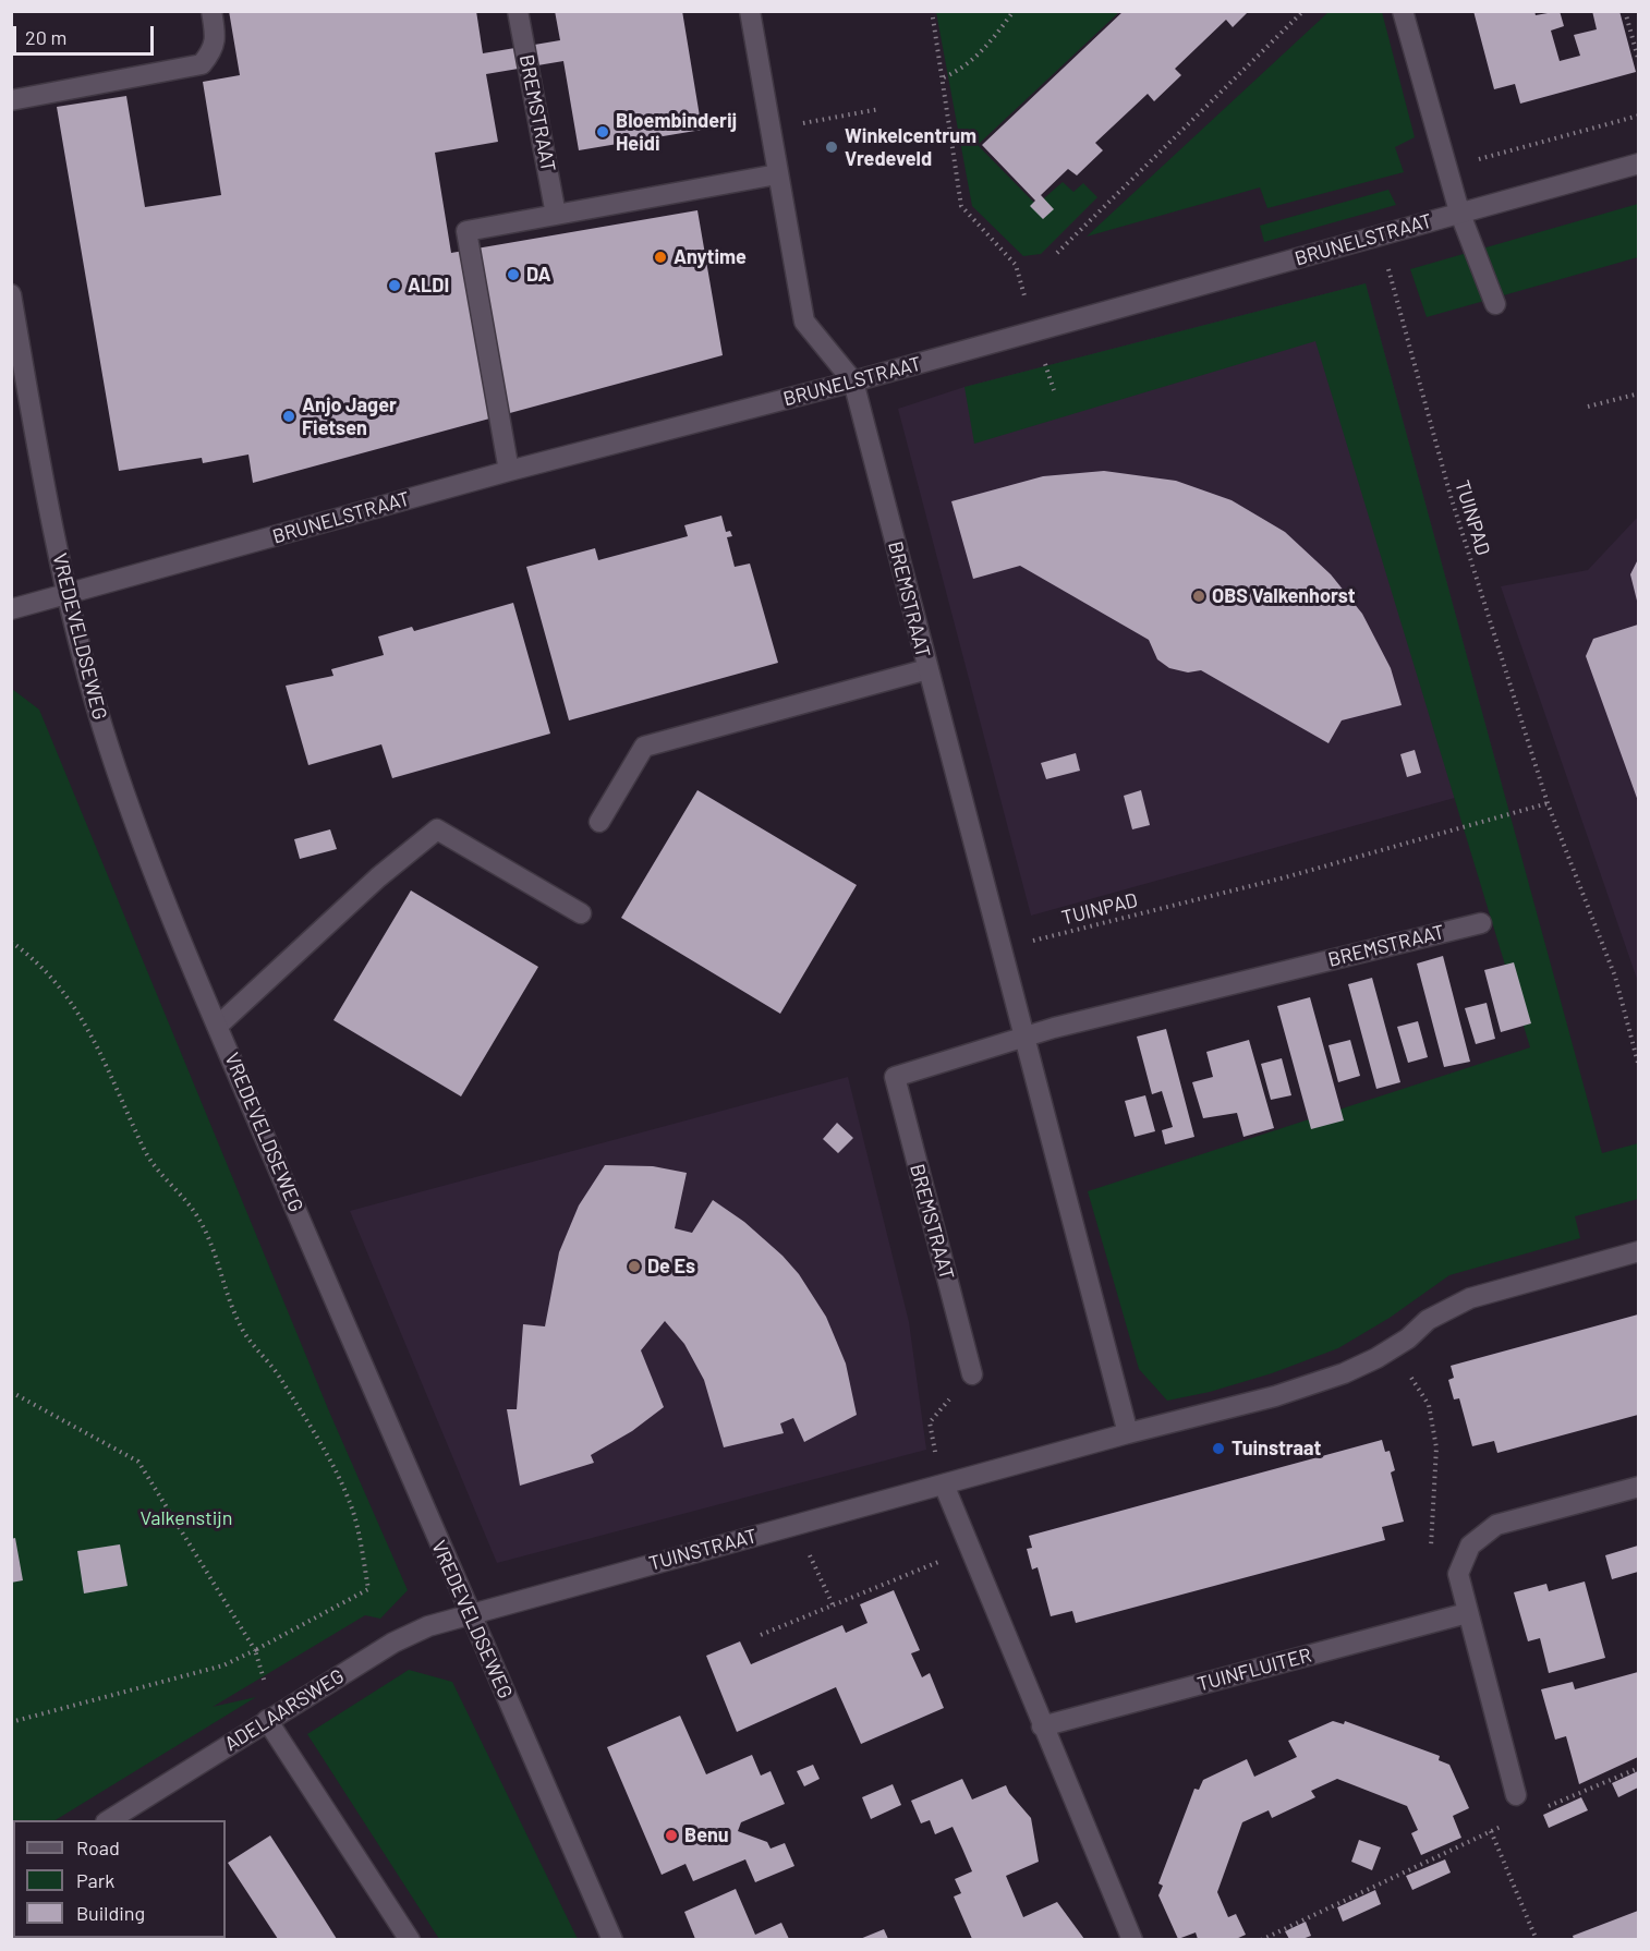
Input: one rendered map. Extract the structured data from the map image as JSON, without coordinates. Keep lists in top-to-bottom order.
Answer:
{
  "streets": {
    "street": [
      "BREMSTRAAT",
      "BRUNELSTRAAT",
      "VREDEVELDSEWEG",
      "TUINSTRAAT",
      "TUINFLUITER",
      "ADELAARSWEG"
    ],
    "path": ["TUINPAD"]
  },
  "crossings": [
    ["BREMSTRAAT", "BRUNELSTRAAT"],
    ["BREMSTRAAT", "TUINPAD"],
    ["BREMSTRAAT", "TUINSTRAAT"],
    ["BRUNELSTRAAT", "TUINPAD"],
    ["BRUNELSTRAAT", "VREDEVELDSEWEG"],
    ["VREDEVELDSEWEG", "TUINSTRAAT"],
    ["VREDEVELDSEWEG", "ADELAARSWEG"],
    ["TUINSTRAAT", "ADELAARSWEG"]
  ],
  "parks": ["Valkenstijn"],
  "places": [
    "Bloembinderij Heidi",
    "Winkelcentrum Vredeveld",
    "Anytime",
    "DA",
    "ALDI",
    "Anjo Jager Fietsen",
    "OBS Valkenhorst",
    "De Es",
    "Tuinstraat",
    "Benu"
  ],
  "legend": ["Road", "Park", "Building"],
  "scale_bar": "20 m"
}
